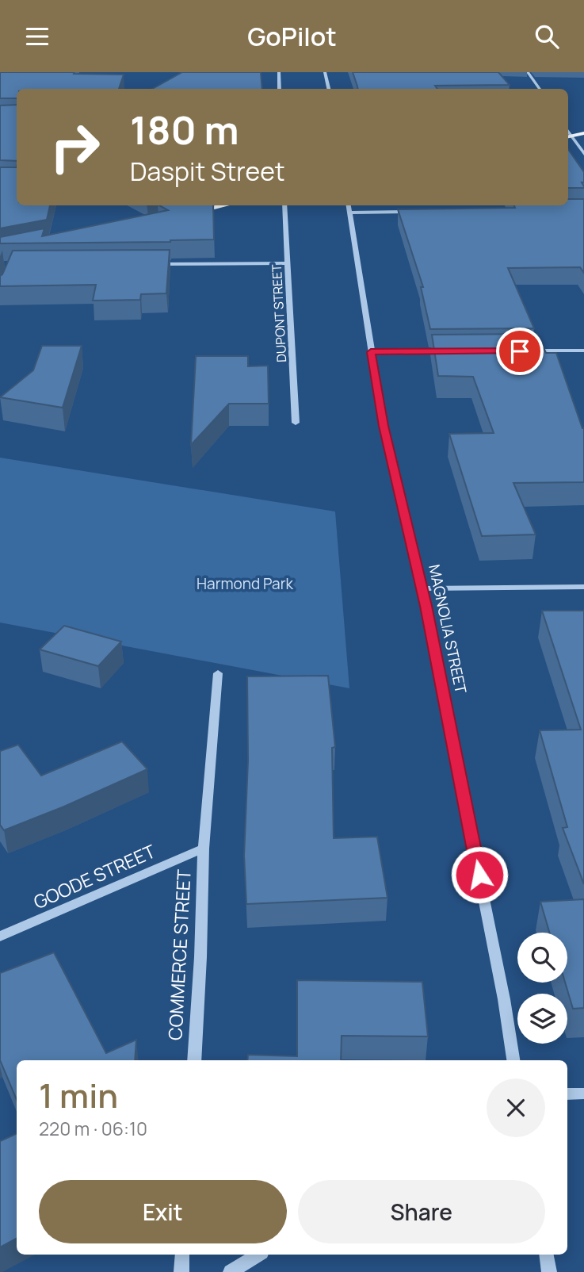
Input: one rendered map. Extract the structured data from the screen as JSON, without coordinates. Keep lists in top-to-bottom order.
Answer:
{
  "streets": {
    "street": [
      "DUPONT STREET",
      "MAGNOLIA STREET",
      "GOODE STREET",
      "COMMERCE STREET"
    ]
  },
  "crossings": [
    ["GOODE STREET", "COMMERCE STREET"]
  ],
  "parks": ["Harmond Park"],
  "page": {
    "header": "GoPilot",
    "turn": ["180 m", "Daspit Street"],
    "heading": ["1 min", "220 m · 06:10"],
    "buttons": ["Exit", "Share"]
  }
}
